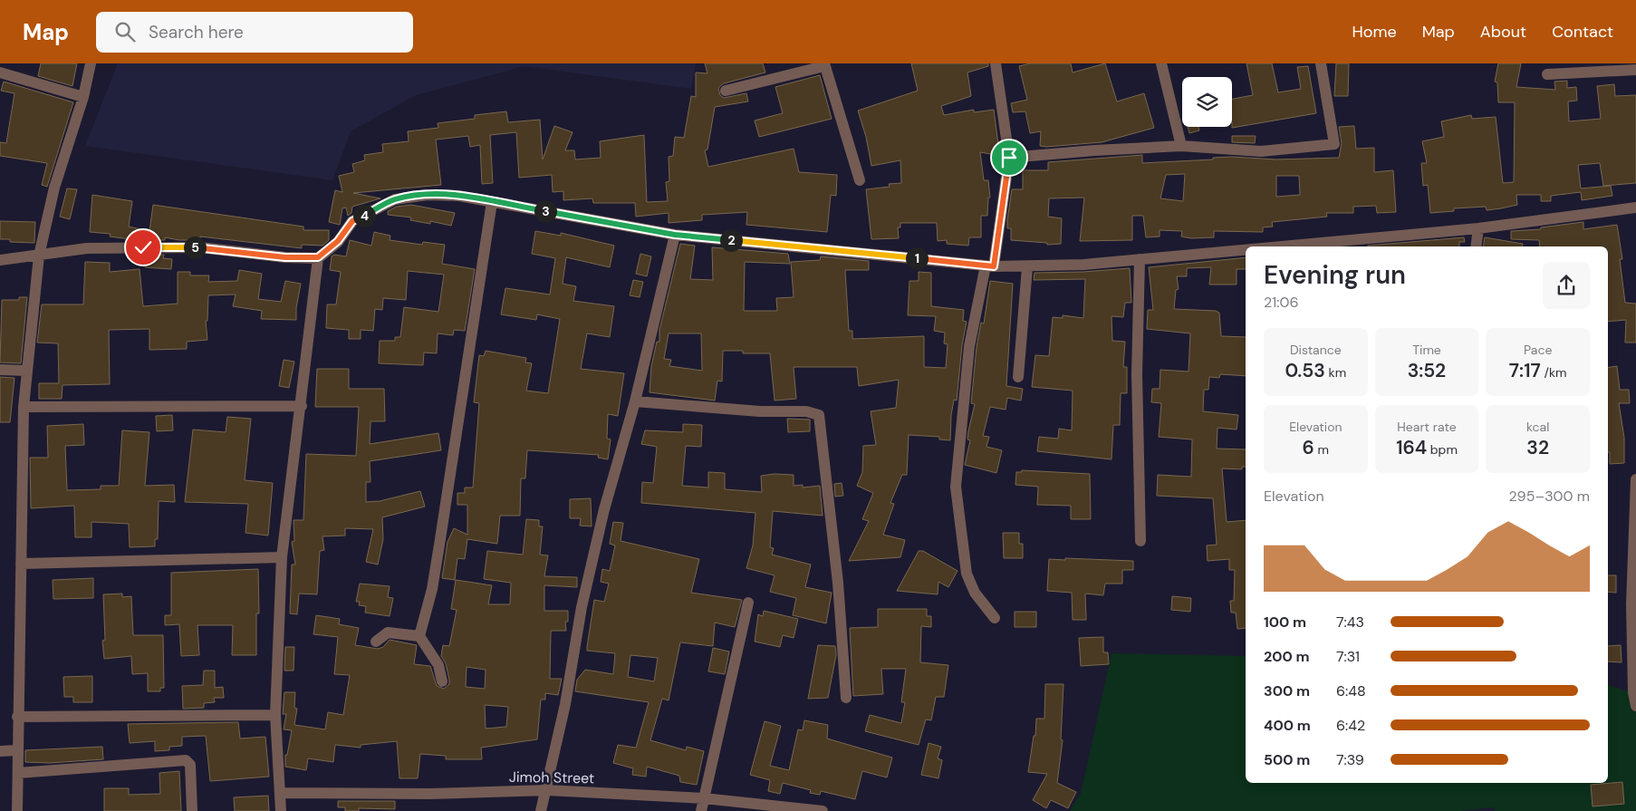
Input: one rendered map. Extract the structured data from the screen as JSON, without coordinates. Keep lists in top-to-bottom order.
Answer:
{
  "streets": {
    "street": ["Jimoh Street"]
  },
  "page": {
    "header": "Map",
    "search": "Search here",
    "nav": [
      "Home",
      "Map",
      "About",
      "Contact"
    ],
    "pins": [
      "3",
      "4",
      "2",
      "5",
      "1"
    ],
    "heading": ["Evening run", "21:06"],
    "stats": [
      ["Distance", "0.53 km"],
      ["Time", "3:52"],
      ["Pace", "7:17 /km"],
      ["Elevation", "6 m"],
      ["Heart rate", "164 bpm"],
      ["kcal", "32"]
    ],
    "chart": ["Elevation", "295–300 m"],
    "list": [
      {
        "name": "100 m",
        "note": "7:43"
      },
      {
        "name": "200 m",
        "note": "7:31"
      },
      {
        "name": "300 m",
        "note": "6:48"
      },
      {
        "name": "400 m",
        "note": "6:42"
      },
      {
        "name": "500 m",
        "note": "7:39"
      }
    ]
  }
}
